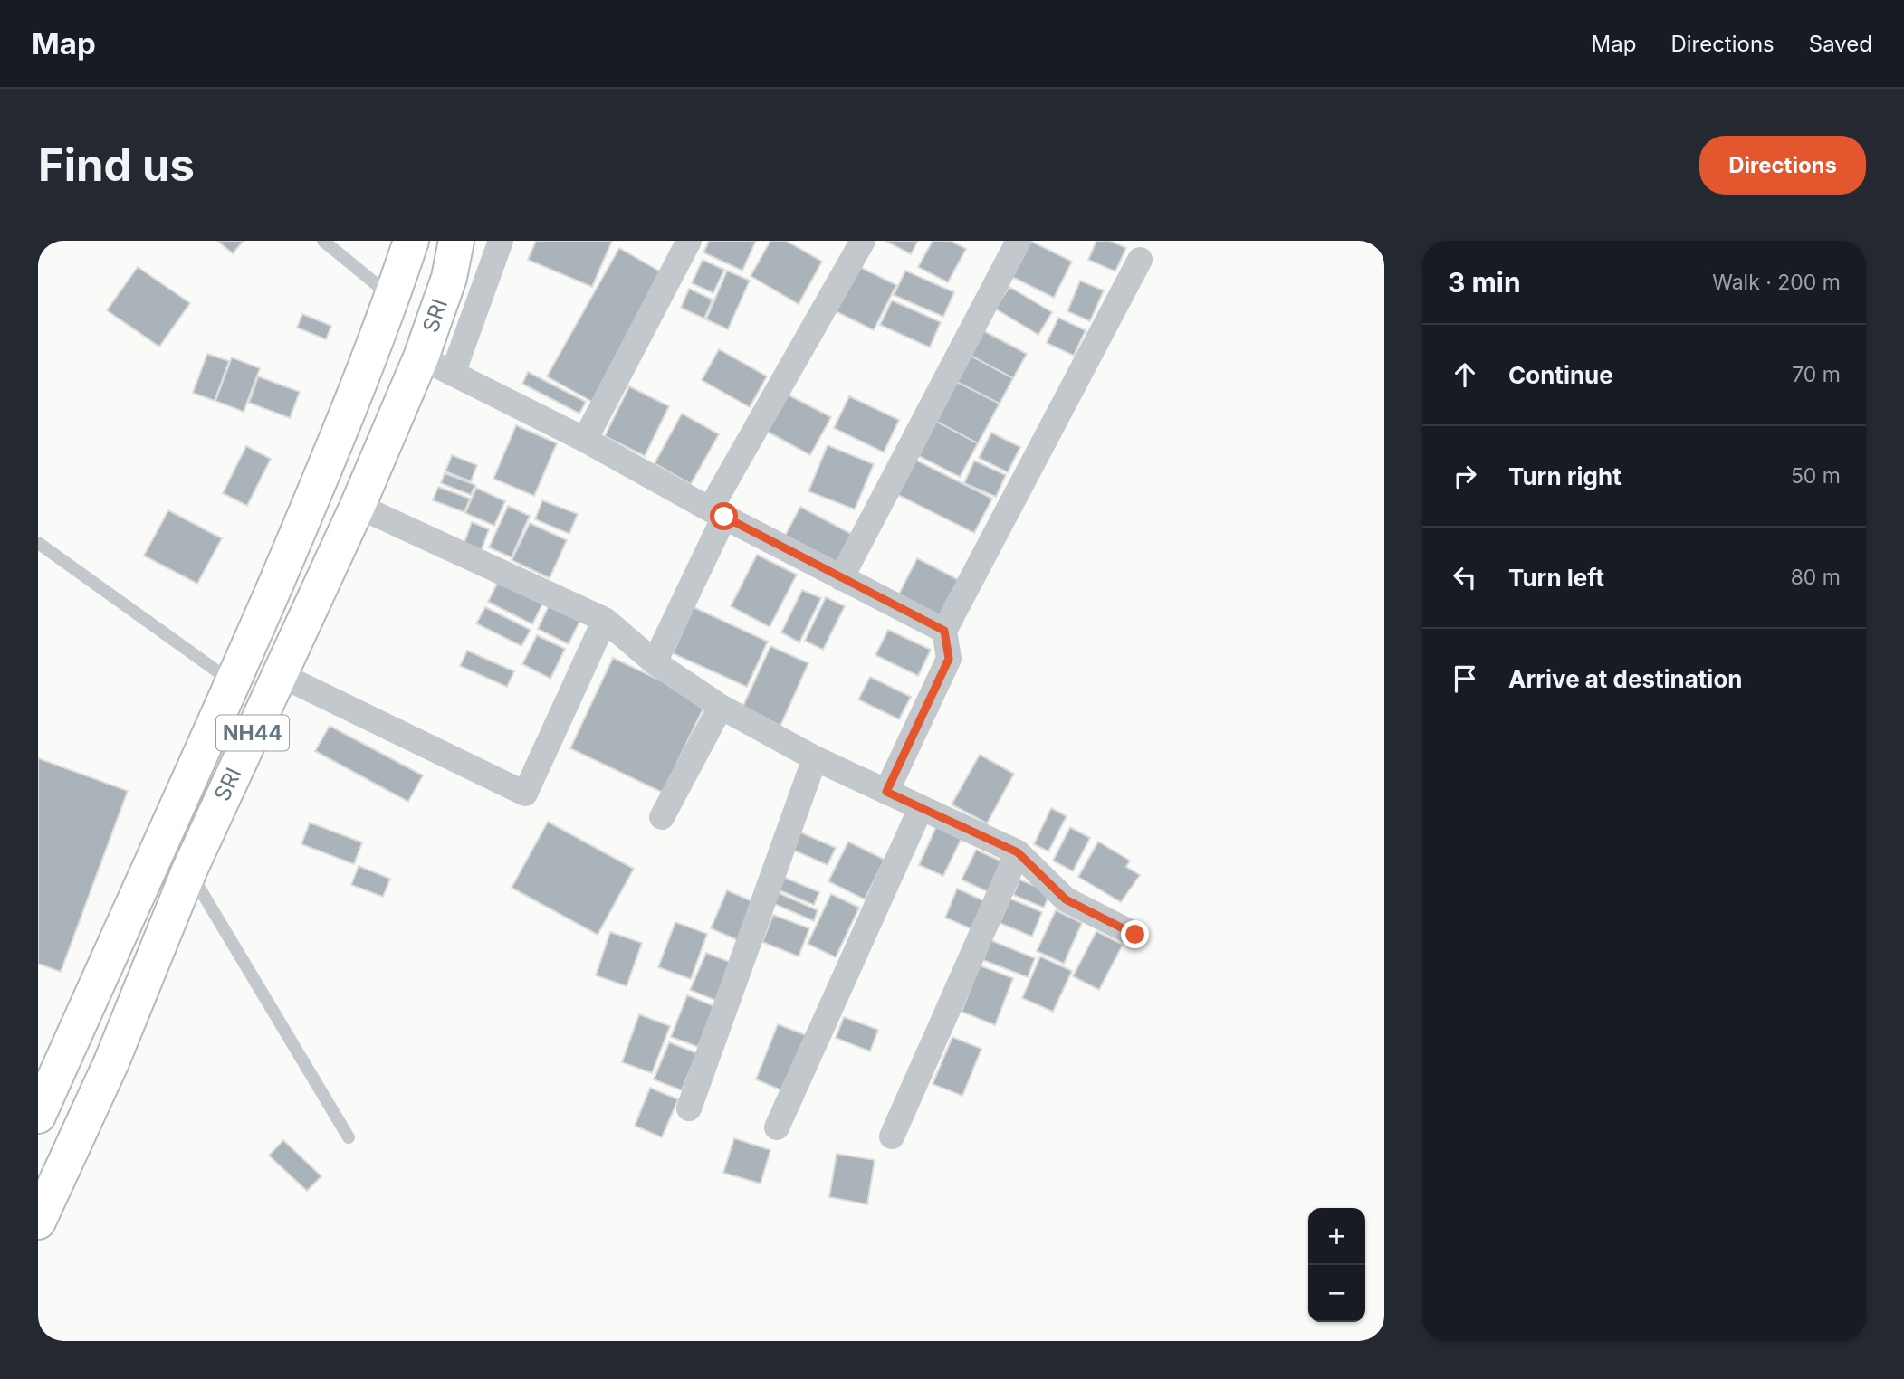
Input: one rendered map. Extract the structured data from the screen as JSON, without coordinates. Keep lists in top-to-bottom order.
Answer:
{
  "streets": {
    "highway": ["SRI", "NH44"]
  },
  "page": {
    "header": "Map",
    "nav": ["Map", "Directions", "Saved"],
    "buttons": "Directions",
    "title": "Find us",
    "heading": ["3 min", "Walk · 200 m"],
    "list": [
      ["Continue", "70 m"],
      ["Turn right", "50 m"],
      ["Turn left", "80 m"],
      "Arrive at destination"
    ],
    "map_buttons": ["+", "−"]
  }
}
